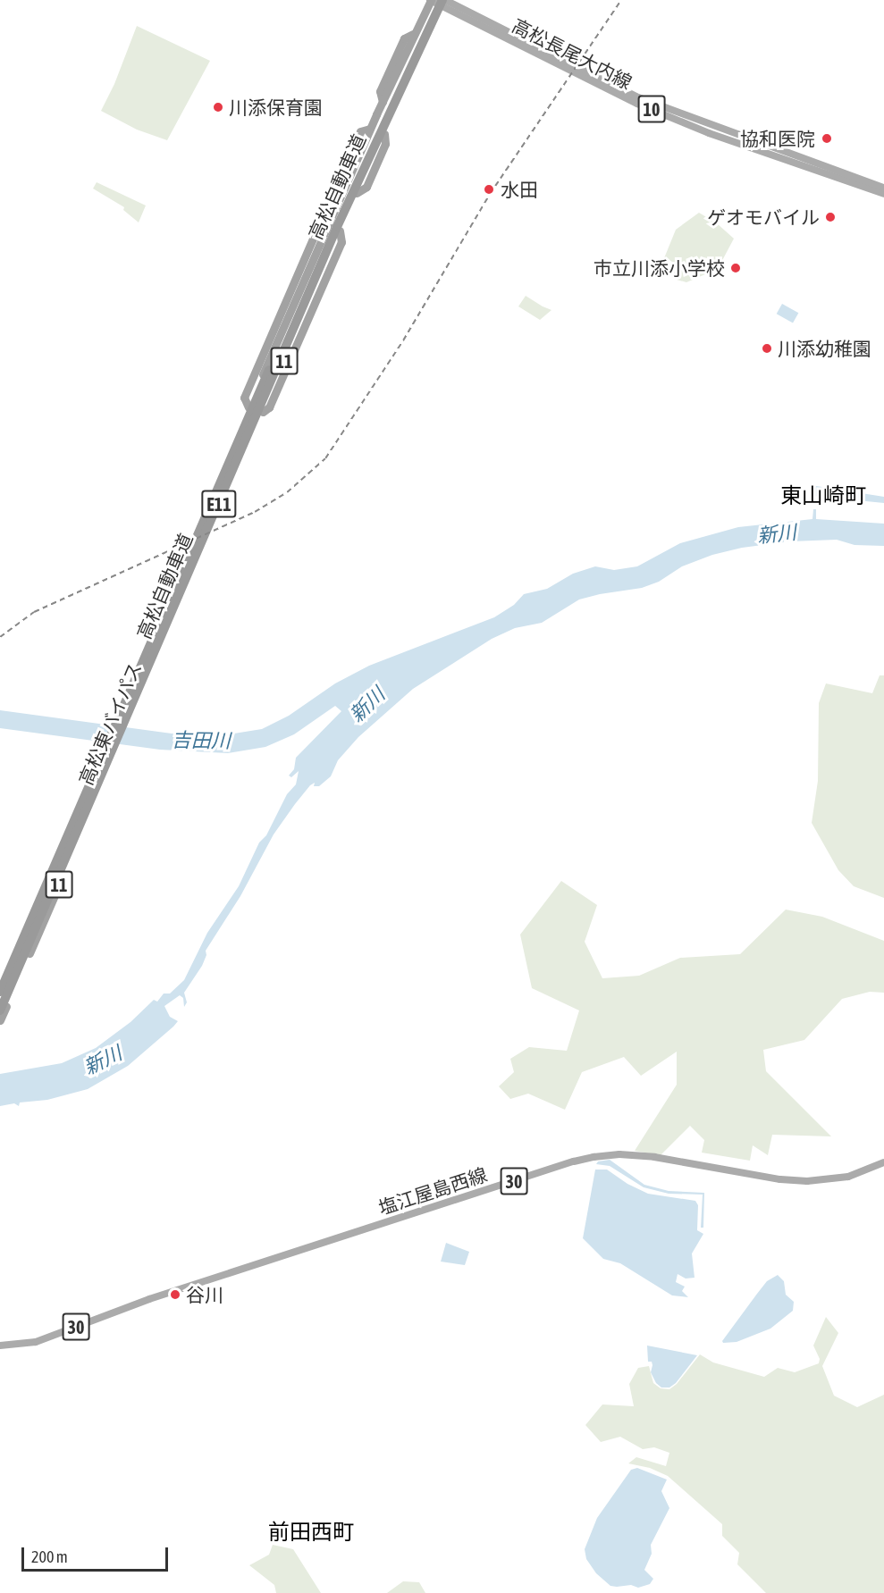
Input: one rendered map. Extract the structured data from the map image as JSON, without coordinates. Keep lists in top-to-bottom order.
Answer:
{
  "streets": {
    "highway": [
      "高松自動車道",
      "11",
      "E11",
      "高松東バイパス"
    ],
    "main road": [
      "高松長尾大内線",
      "10",
      "30",
      "塩江屋島西線"
    ]
  },
  "crossings": [
    ["高松長尾大内線", "高松自動車道"],
    ["高松長尾大内線", "高松東バイパス"],
    ["高松自動車道", "高松東バイパス"]
  ],
  "districts": ["東山崎町", "前田西町"],
  "water": ["新川", "吉田川"],
  "places": [
    "川添保育園",
    "協和医院",
    "水田",
    "ゲオモバイル",
    "市立川添小学校",
    "川添幼稚園",
    "谷川"
  ],
  "scale_bar": "200 m"
}
